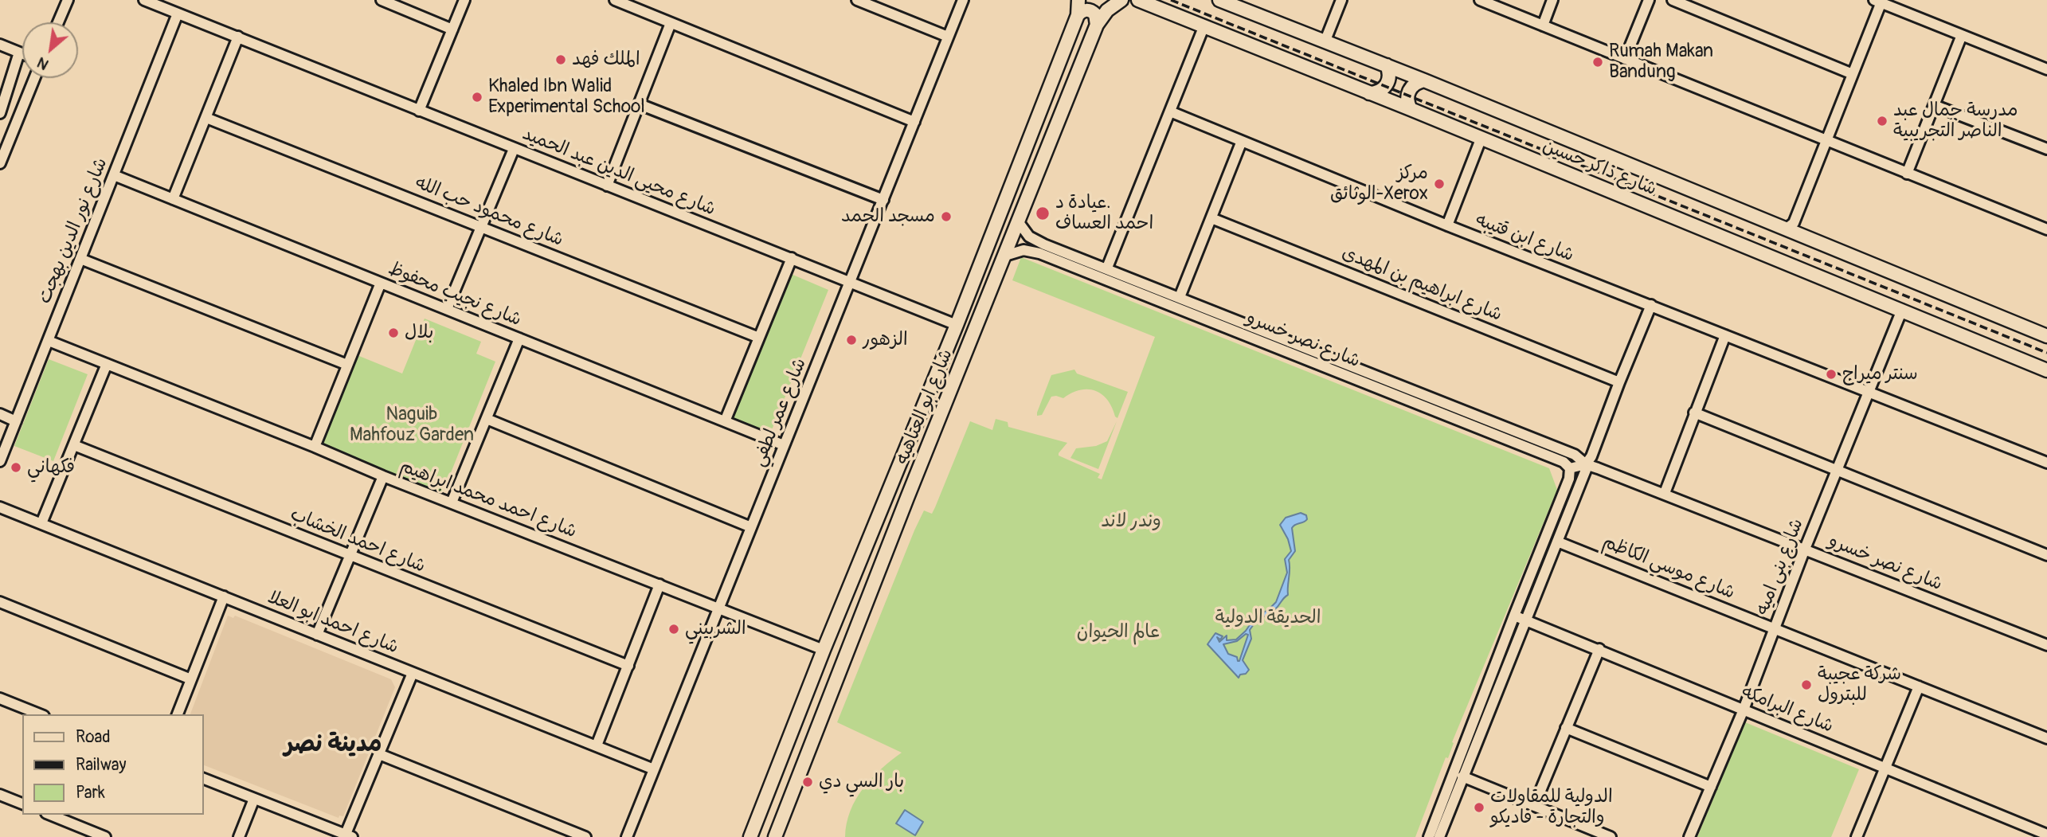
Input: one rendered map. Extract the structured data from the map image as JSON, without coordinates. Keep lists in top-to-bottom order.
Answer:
{
  "streets": {
    "main road": ["شارع ذاكر حسين", "شارع ابو العتاهيه"],
    "street": [
      "شارع محيى الدين عبد الحميد",
      "شارع محمود حب الله",
      "شارع نور الدين بهجت",
      "شارع ابن قتيبه",
      "شارع ابراهيم بن المهدى",
      "شارع نجيب محفوظ",
      "شارع نصر خسرو",
      "شارع عمر لطفي",
      "شارع احمد محمد ابراهيم",
      "شارع احمد الخشاب",
      "شارع بنى اميه",
      "شارع موسي الكاظم",
      "شارع احمد ابو العلا",
      "شارع البرامكه"
    ]
  },
  "crossings": [
    ["شارع ذاكر حسين", "شارع بنى اميه"],
    ["شارع محيى الدين عبد الحميد", "شارع نور الدين بهجت"],
    ["شارع محيى الدين عبد الحميد", "شارع ابو العتاهيه"],
    ["شارع محيى الدين عبد الحميد", "شارع عمر لطفي"],
    ["شارع نور الدين بهجت", "شارع نجيب محفوظ"],
    ["شارع نور الدين بهجت", "شارع احمد محمد ابراهيم"],
    ["شارع ابن قتيبه", "شارع بنى اميه"],
    ["شارع نجيب محفوظ", "شارع عمر لطفي"],
    ["شارع نصر خسرو", "شارع ابو العتاهيه"],
    ["شارع نصر خسرو", "شارع بنى اميه"],
    ["شارع ابو العتاهيه", "شارع احمد محمد ابراهيم"],
    ["شارع عمر لطفي", "شارع احمد محمد ابراهيم"],
    ["شارع عمر لطفي", "شارع احمد ابو العلا"],
    ["شارع بنى اميه", "شارع موسي الكاظم"],
    ["شارع بنى اميه", "شارع البرامكه"]
  ],
  "districts": ["مدينة نصر"],
  "parks": [
    "Naguib Mahfouz Garden",
    "وندر لاند",
    "الحديقة الدولية",
    "عالم الحيوان"
  ],
  "places": [
    "الملك فهد",
    "Rumah Makan Bandung",
    "Khaled Ibn Walid Experimental School",
    "مدرسة جمال عبد الناصر التجريبية",
    "مركز الوثائق-Xerox",
    "عيادة د. احمد العساف",
    "مسجد الحمد",
    "بلال",
    "الزهور",
    "سنتر ميراج",
    "فكهاني",
    "الشربيني",
    "شركة عجيبة للبترول",
    "بار السي دي",
    "الدولية للمقاولات والتجارة - فاديكو"
  ],
  "legend": ["Road", "Railway", "Park"],
  "north": "bottom left"
}
